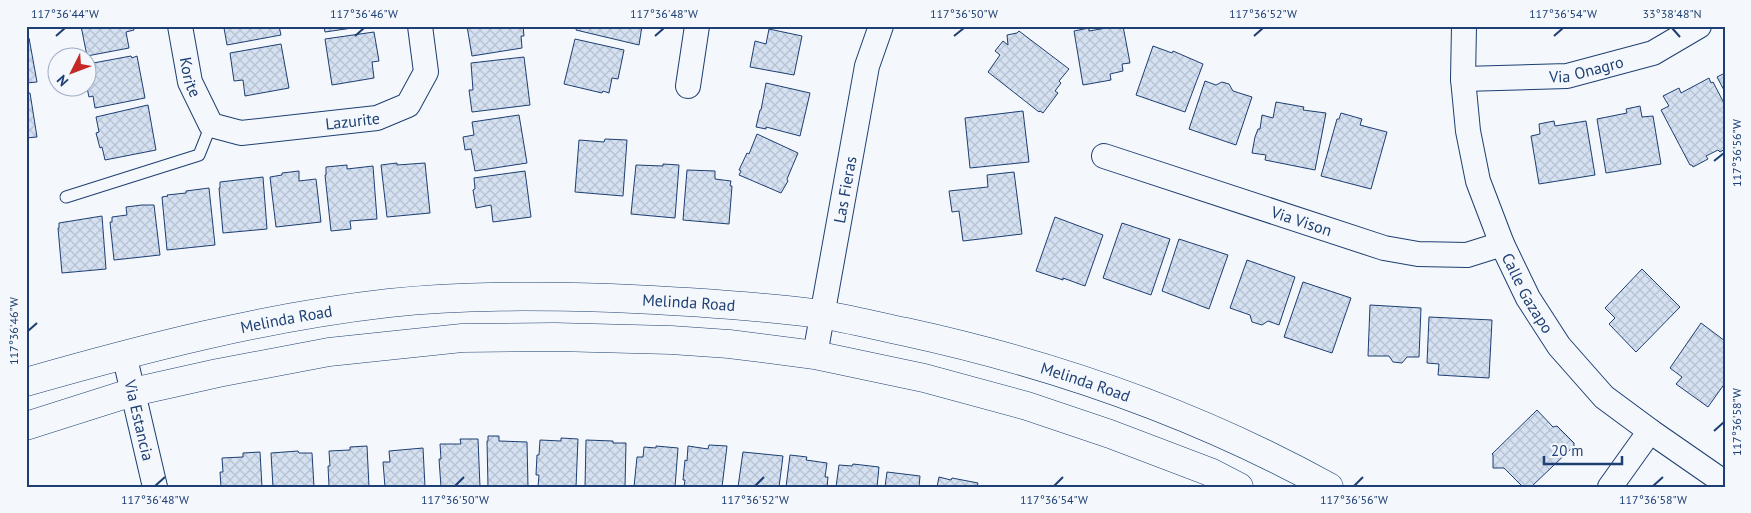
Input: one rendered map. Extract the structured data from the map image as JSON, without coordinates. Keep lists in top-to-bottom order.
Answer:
{
  "streets": {
    "main road": ["Melinda Road"],
    "street": [
      "Via Onagro",
      "Korite",
      "Lazurite",
      "Las Fieras",
      "Via Vison",
      "Calle Gazapo",
      "Via Estancia"
    ]
  },
  "crossings": [
    ["Via Onagro", "Calle Gazapo"],
    ["Korite", "Lazurite"],
    ["Las Fieras", "Melinda Road"],
    ["Via Vison", "Calle Gazapo"],
    ["Melinda Road", "Via Estancia"]
  ],
  "scale_bar": "20 m",
  "north": "bottom left",
  "coordinates": [
    "117°36'44\"W",
    "117°36'46\"W",
    "117°36'48\"W",
    "117°36'50\"W",
    "117°36'52\"W",
    "117°36'54\"W",
    "33°38'48\"N",
    "117°36'56\"W",
    "117°36'58\"W"
  ]
}
